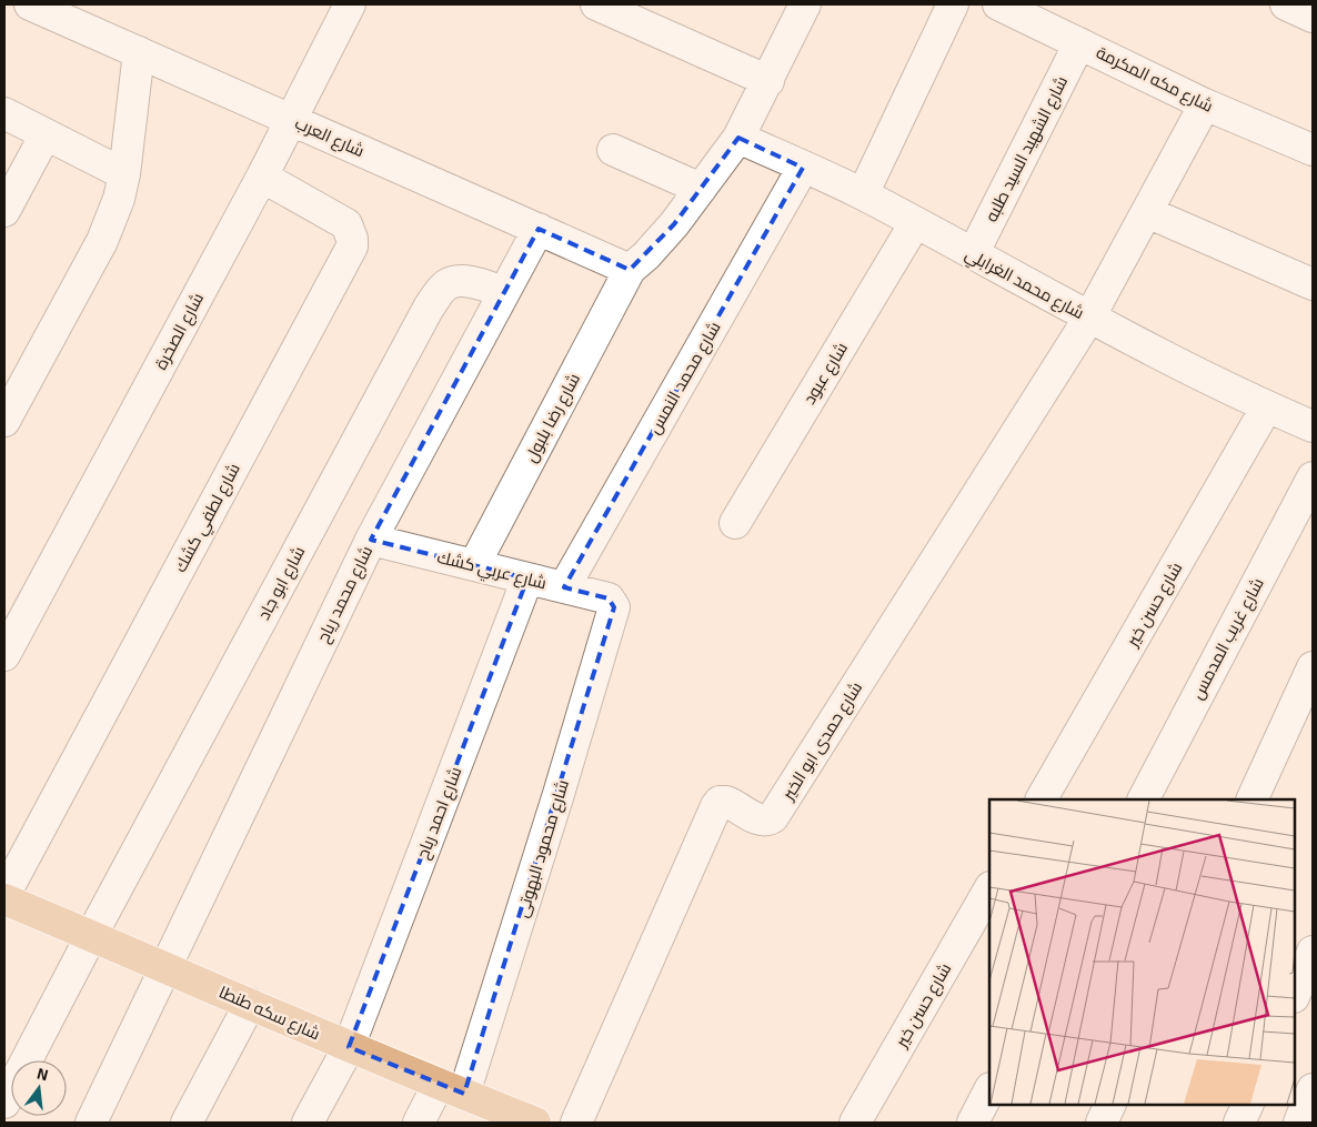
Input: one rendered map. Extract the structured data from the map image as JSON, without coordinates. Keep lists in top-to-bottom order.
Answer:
{
  "streets": {
    "main road": ["شارع سكه طنطا"],
    "street": [
      "شارع مكه المكرمة",
      "شارع العرب",
      "شارع الشهيد السيد طلبه",
      "شارع محمد الغرابلي",
      "شارع الصخرة",
      "شارع عبود",
      "شارع محمد النمس",
      "شارع رضا بلبول",
      "شارع لطفي كشك",
      "شارع عربي كشك",
      "شارع ابو جاد",
      "شارع محمد رياح",
      "شارع حسن خير",
      "شارع غريب المدمس",
      "شارع حمدى ابو الخير",
      "شارع احمد رباح",
      "شارع محمود البهوتى"
    ]
  },
  "crossings": [
    ["شارع مكه المكرمة", "شارع الشهيد السيد طلبه"],
    ["شارع العرب", "شارع الصخرة"],
    ["شارع العرب", "شارع رضا بلبول"],
    ["شارع العرب", "شارع محمد رياح"],
    ["شارع الشهيد السيد طلبه", "شارع محمد الغرابلي"],
    ["شارع محمد الغرابلي", "شارع عبود"],
    ["شارع محمد الغرابلي", "شارع محمد النمس"],
    ["شارع محمد الغرابلي", "شارع رضا بلبول"],
    ["شارع محمد الغرابلي", "شارع حسن خير"],
    ["شارع محمد الغرابلي", "شارع حمدى ابو الخير"],
    ["شارع الصخرة", "شارع لطفي كشك"],
    ["شارع محمد النمس", "شارع عربي كشك"],
    ["شارع رضا بلبول", "شارع عربي كشك"],
    ["شارع عربي كشك", "شارع محمد رياح"],
    ["شارع عربي كشك", "شارع احمد رباح"],
    ["شارع عربي كشك", "شارع محمود البهوتى"],
    ["شارع ابو جاد", "شارع محمد رياح"],
    ["شارع ابو جاد", "شارع سكه طنطا"],
    ["شارع محمد رياح", "شارع سكه طنطا"],
    ["شارع احمد رباح", "شارع سكه طنطا"],
    ["شارع محمود البهوتى", "شارع سكه طنطا"]
  ],
  "north": "top"
}
